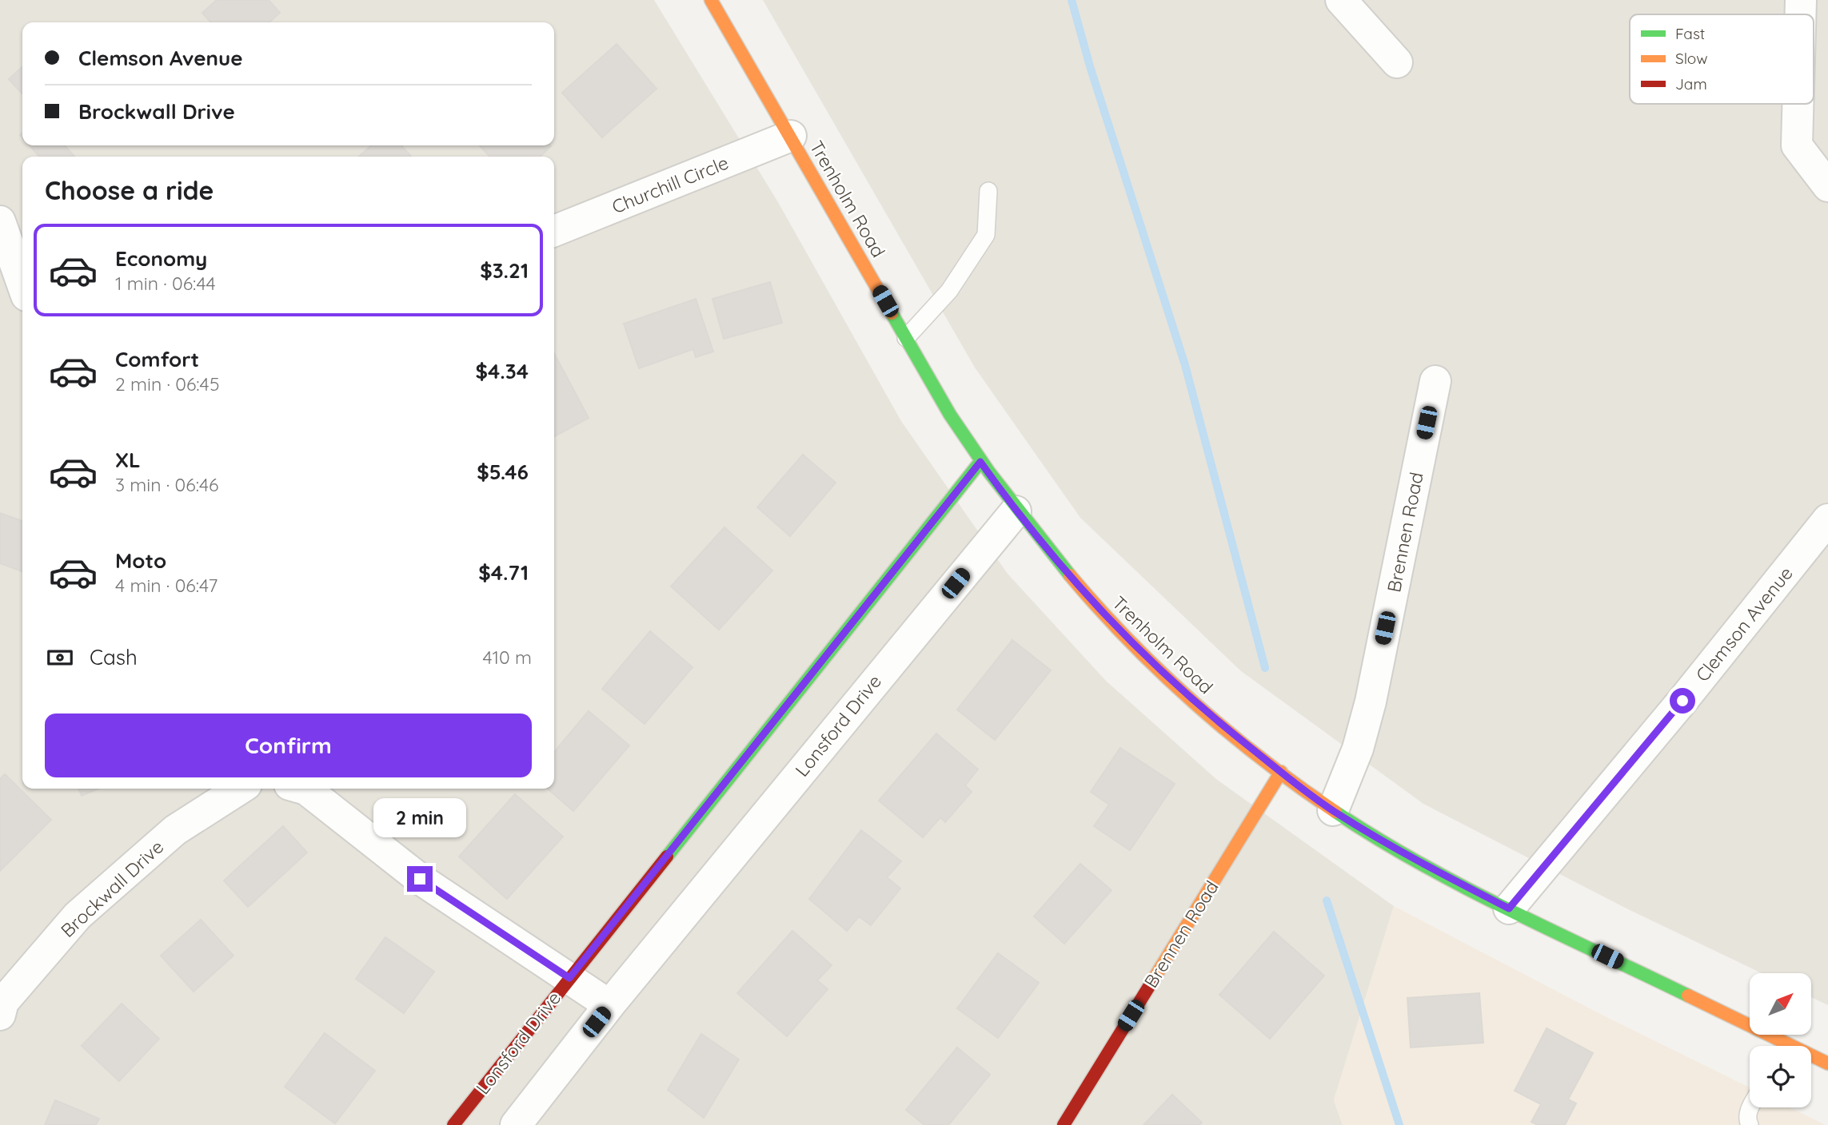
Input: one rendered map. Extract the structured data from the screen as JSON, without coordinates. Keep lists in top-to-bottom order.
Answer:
{
  "streets": {
    "main road": ["Trenholm Road", "Brennen Road", "Lonsford Drive"],
    "street": ["Churchill Circle", "Clemson Avenue", "Brockwall Drive"]
  },
  "crossings": [
    ["Churchill Circle", "Trenholm Road"],
    ["Trenholm Road", "Brennen Road"],
    ["Trenholm Road", "Clemson Avenue"],
    ["Trenholm Road", "Lonsford Drive"]
  ],
  "legend": ["Fast", "Slow", "Jam"],
  "north": "top right",
  "page": {
    "banner": ["Clemson Avenue", "Brockwall Drive"],
    "heading": "Choose a ride",
    "list": [
      {
        "name": "Economy",
        "note": "1 min · 06:44",
        "value": "$3.21"
      },
      {
        "name": "Comfort",
        "note": "2 min · 06:45",
        "value": "$4.34"
      },
      {
        "name": "XL",
        "note": "3 min · 06:46",
        "value": "$5.46"
      },
      {
        "name": "Moto",
        "note": "4 min · 06:47",
        "value": "$4.71"
      }
    ],
    "pay": ["Cash", "410 m"],
    "buttons": "Confirm",
    "bubble": "2 min"
  }
}
